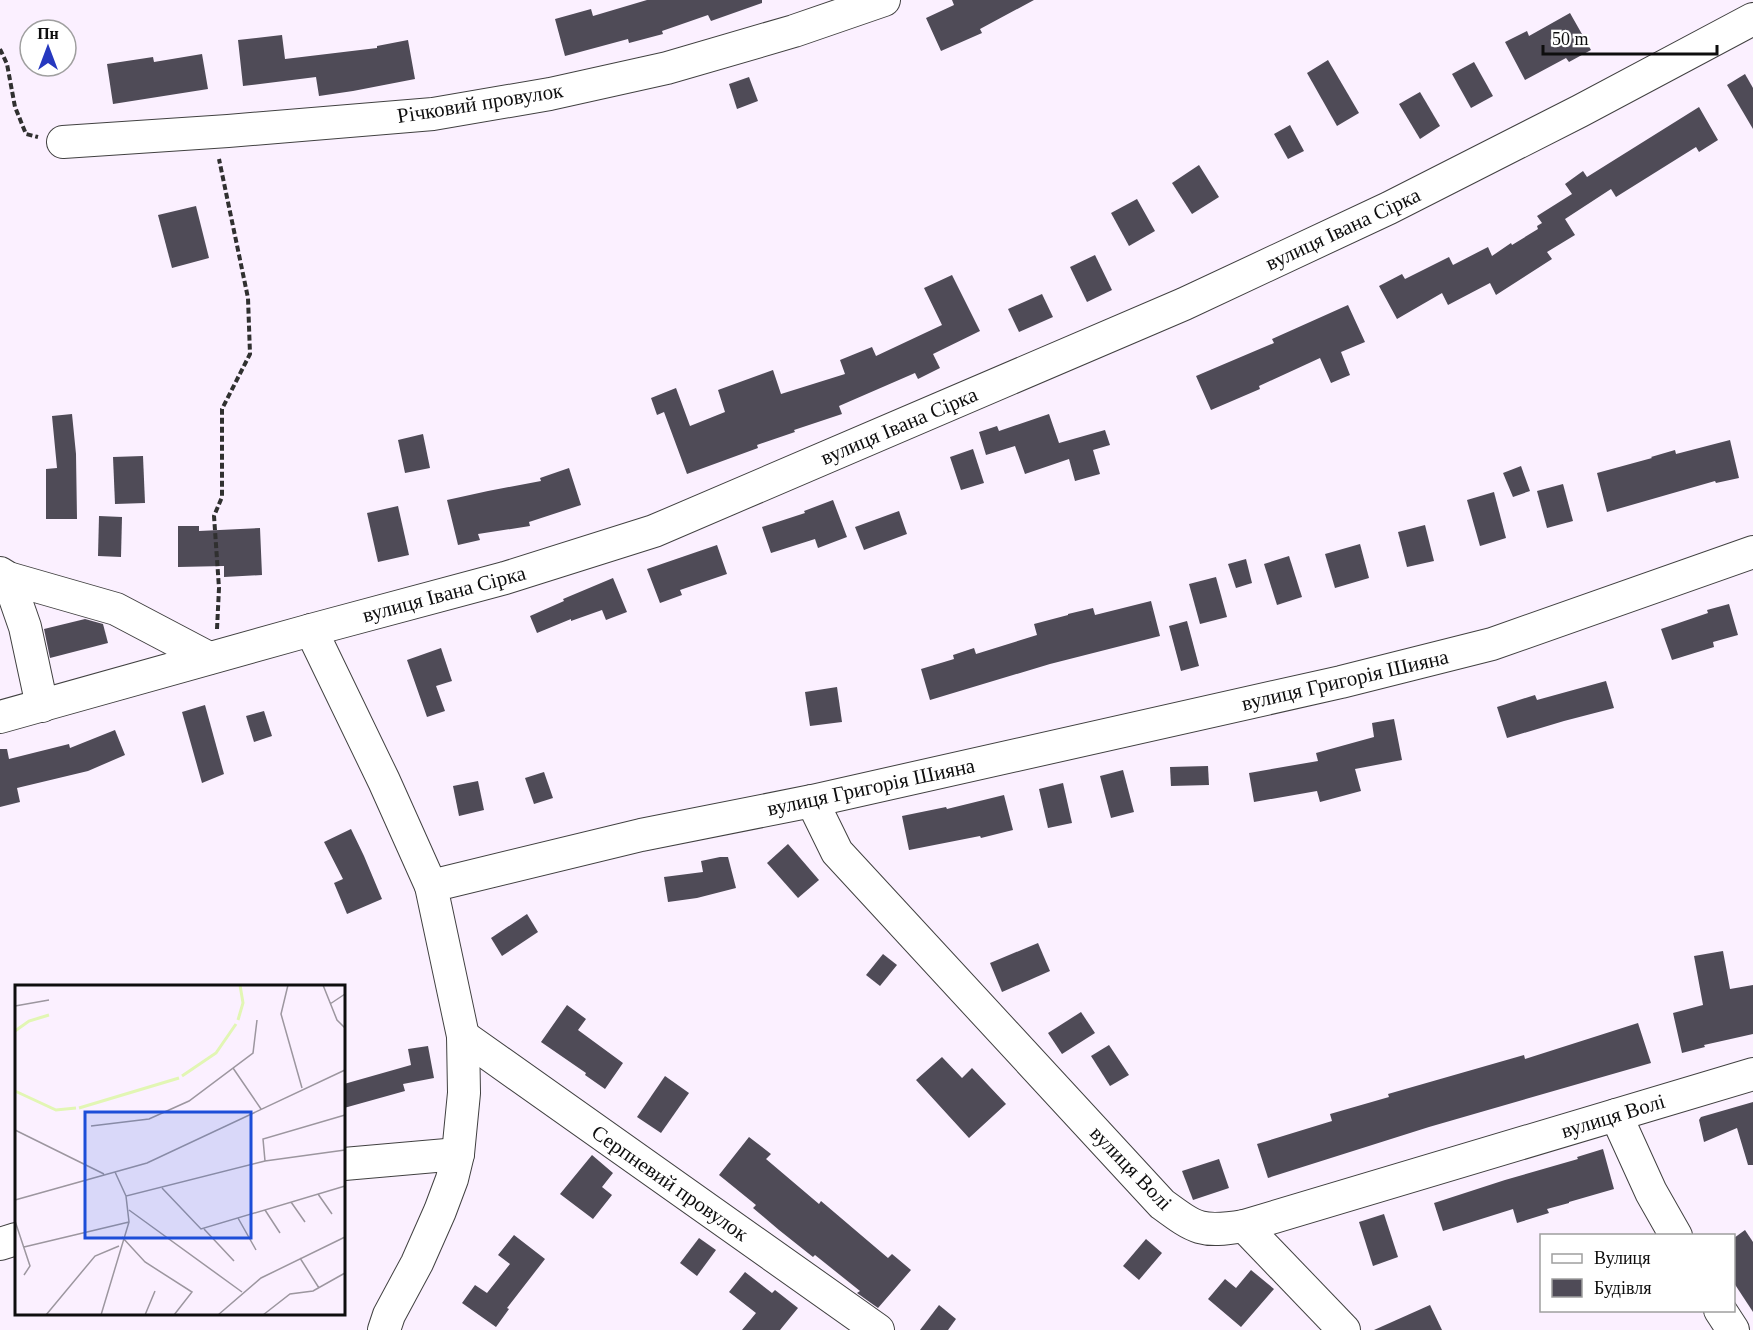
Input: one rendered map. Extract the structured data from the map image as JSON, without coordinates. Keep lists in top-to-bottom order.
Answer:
{
  "streets": {
    "street": [
      "Річковий провулок",
      "вулиця Івана Сірка",
      "вулиця Григорія Шияна",
      "вулиця Волі",
      "Серпневий провулок"
    ]
  },
  "crossings": [
    ["вулиця Григорія Шияна", "вулиця Волі"]
  ],
  "legend": ["Вулиця", "Будівля"],
  "scale_bar": "50 m",
  "north": "top"
}
